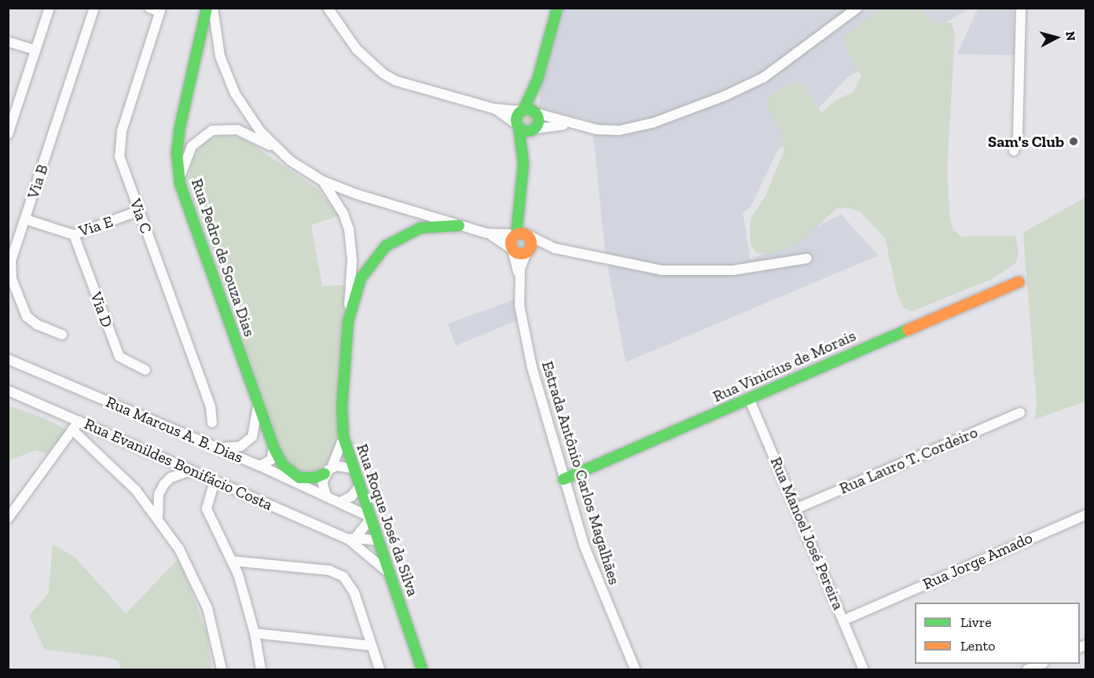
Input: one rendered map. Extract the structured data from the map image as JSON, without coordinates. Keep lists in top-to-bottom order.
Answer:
{
  "streets": {
    "street": [
      "Via B",
      "Via C",
      "Via E",
      "Rua Pedro de Souza Dias",
      "Via D",
      "Rua Vinicius de Morais",
      "Rua Marcus A. B. Dias",
      "Rua Lauro T. Cordeiro",
      "Rua Evanildes Bonifácio Costa",
      "Estrada Antônio Carlos Magalhães",
      "Rua Roque José da Silva",
      "Rua Manoel José Pereira",
      "Rua Jorge Amado"
    ]
  },
  "crossings": [
    ["Via B", "Via E"],
    ["Via C", "Via E"],
    ["Via E", "Via D"],
    ["Rua Pedro de Souza Dias", "Rua Marcus A. B. Dias"],
    ["Rua Pedro de Souza Dias", "Rua Roque José da Silva"],
    ["Rua Vinicius de Morais", "Estrada Antônio Carlos Magalhães"],
    ["Rua Vinicius de Morais", "Rua Manoel José Pereira"],
    ["Rua Marcus A. B. Dias", "Rua Roque José da Silva"],
    ["Rua Lauro T. Cordeiro", "Rua Manoel José Pereira"],
    ["Rua Manoel José Pereira", "Rua Jorge Amado"]
  ],
  "places": ["Sam's Club"],
  "legend": ["Livre", "Lento"],
  "north": "right"
}
